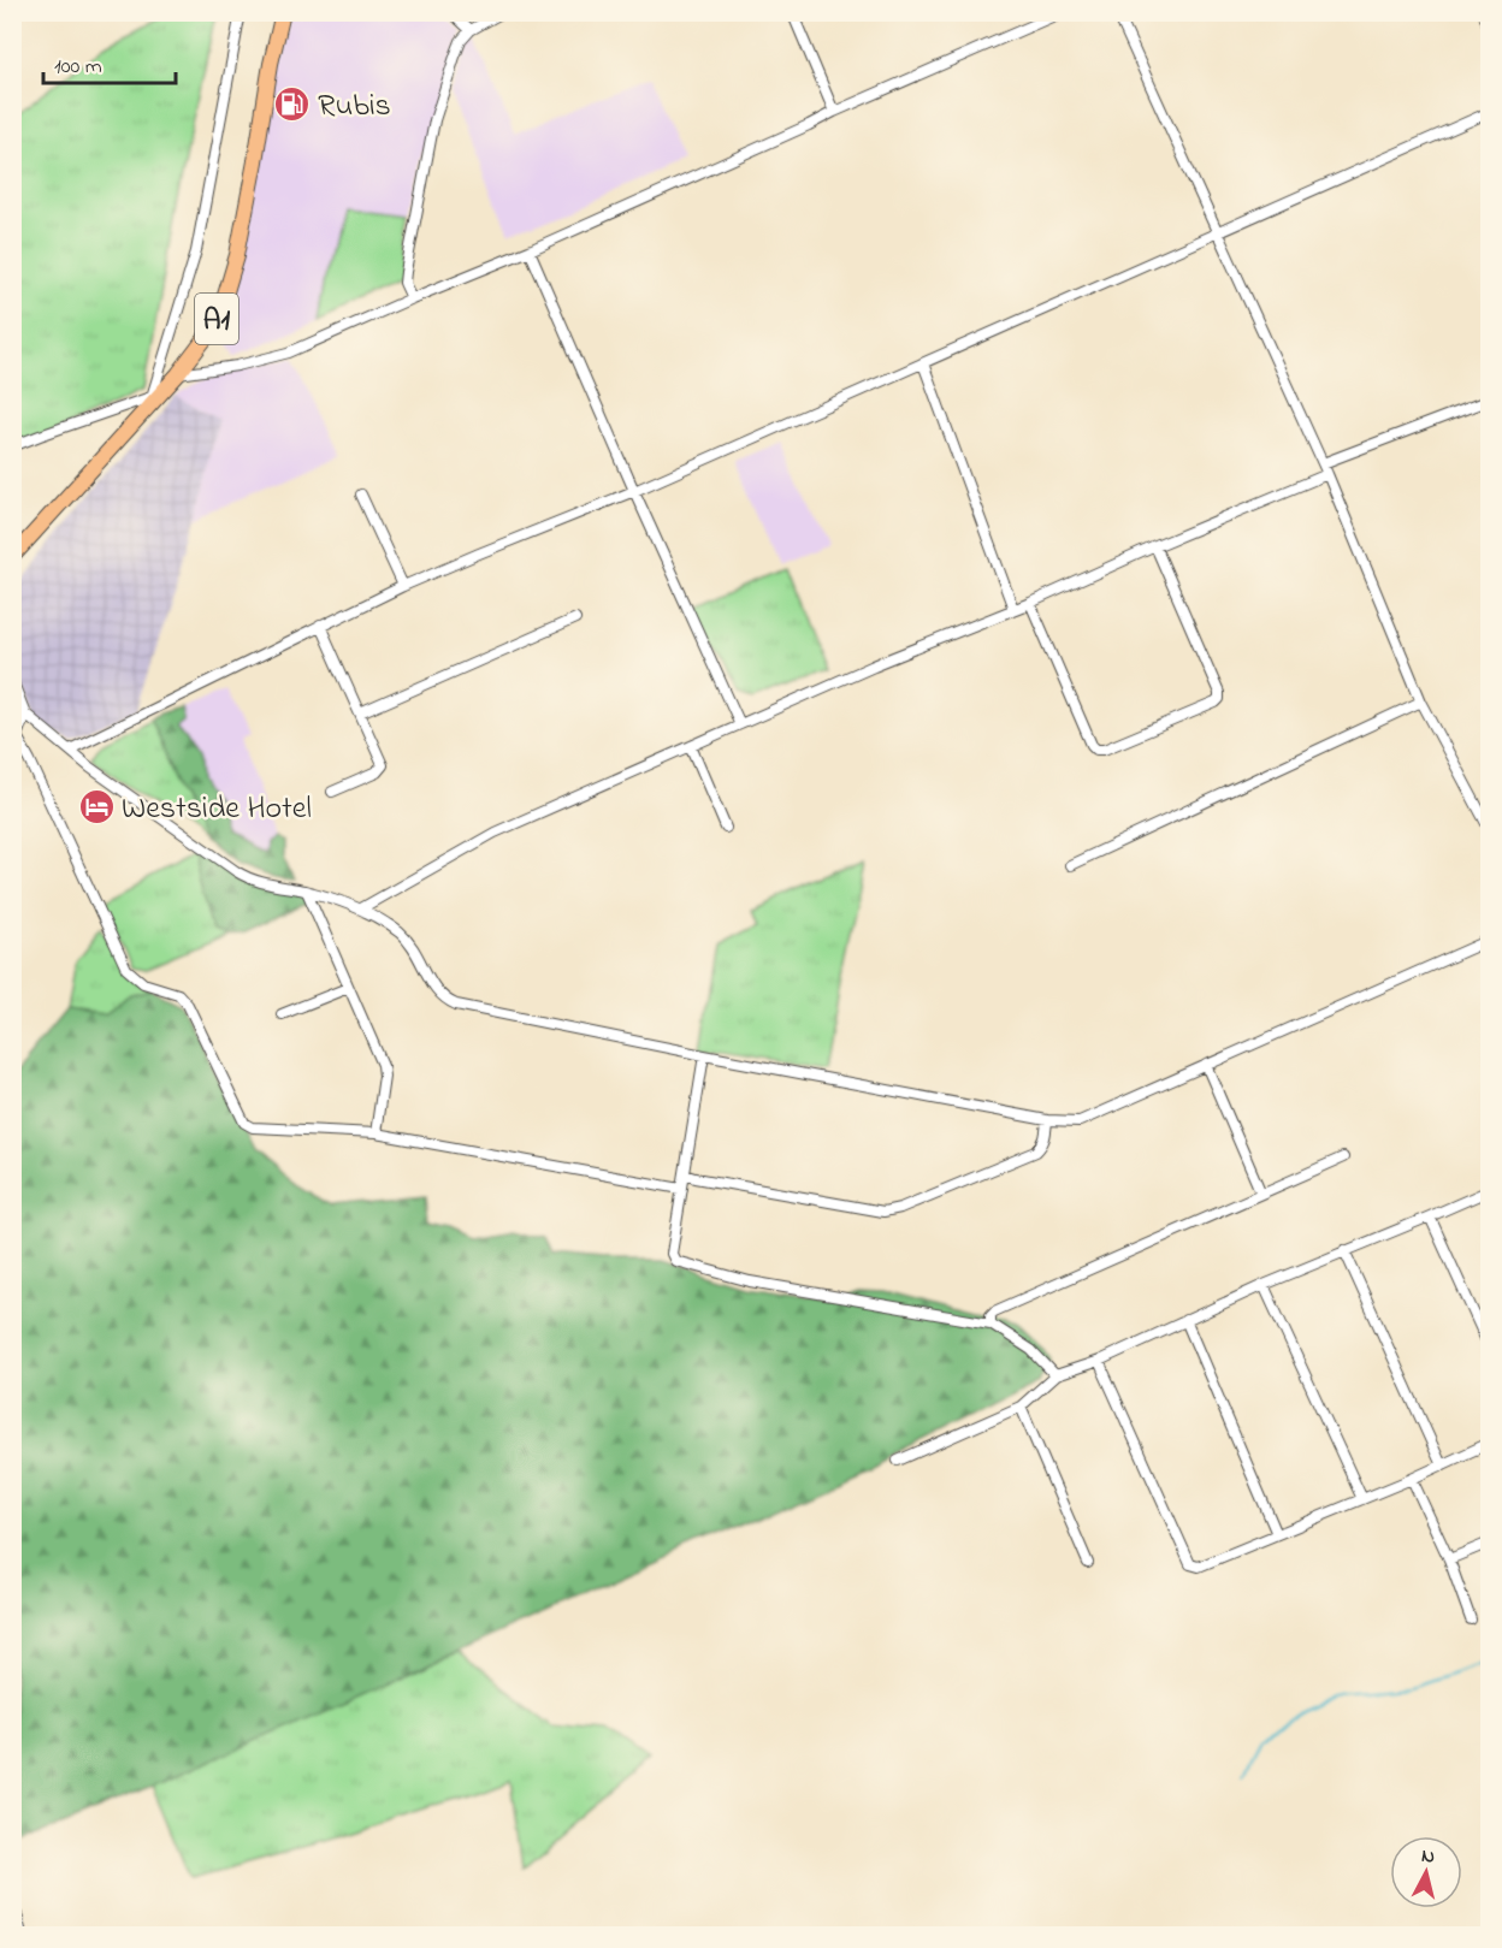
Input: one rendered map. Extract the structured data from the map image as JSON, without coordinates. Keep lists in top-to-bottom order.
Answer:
{
  "streets": {
    "highway": ["A1"]
  },
  "places": {
    "fuel station": ["Rubis"],
    "hotel": ["Westside Hotel"]
  },
  "scale_bar": "100 m",
  "north": "top"
}
